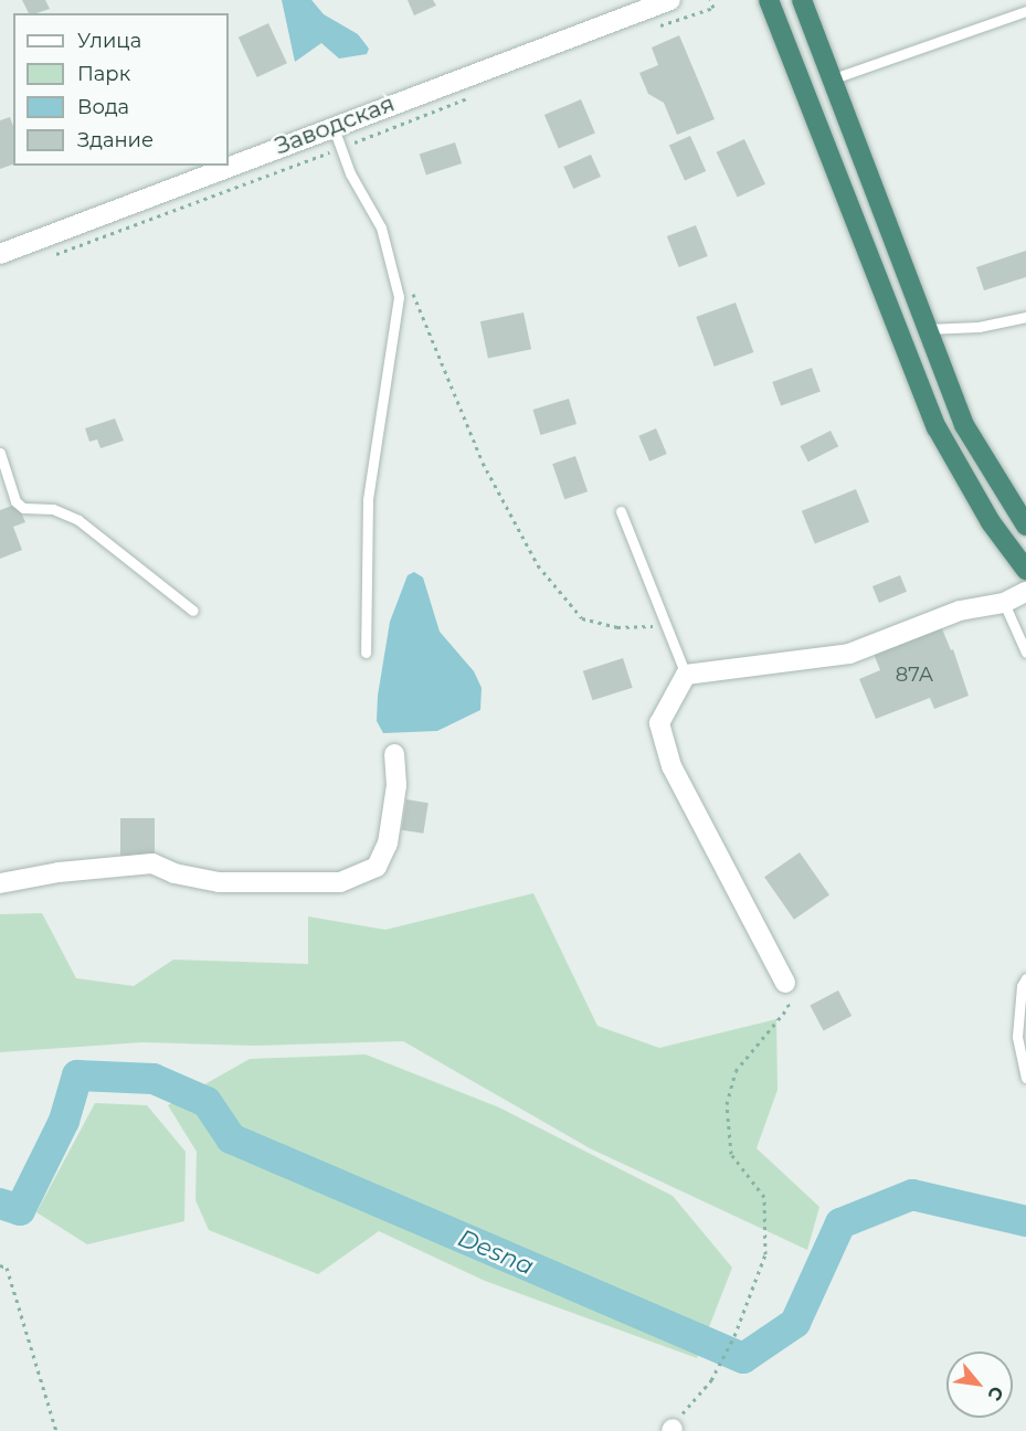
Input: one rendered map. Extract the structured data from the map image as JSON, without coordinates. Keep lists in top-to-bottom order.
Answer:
{
  "streets": {
    "street": ["Заводская"]
  },
  "water": ["Desna"],
  "house_numbers": ["87А"],
  "legend": [
    "Улица",
    "Парк",
    "Вода",
    "Здание"
  ],
  "north": "bottom right"
}
